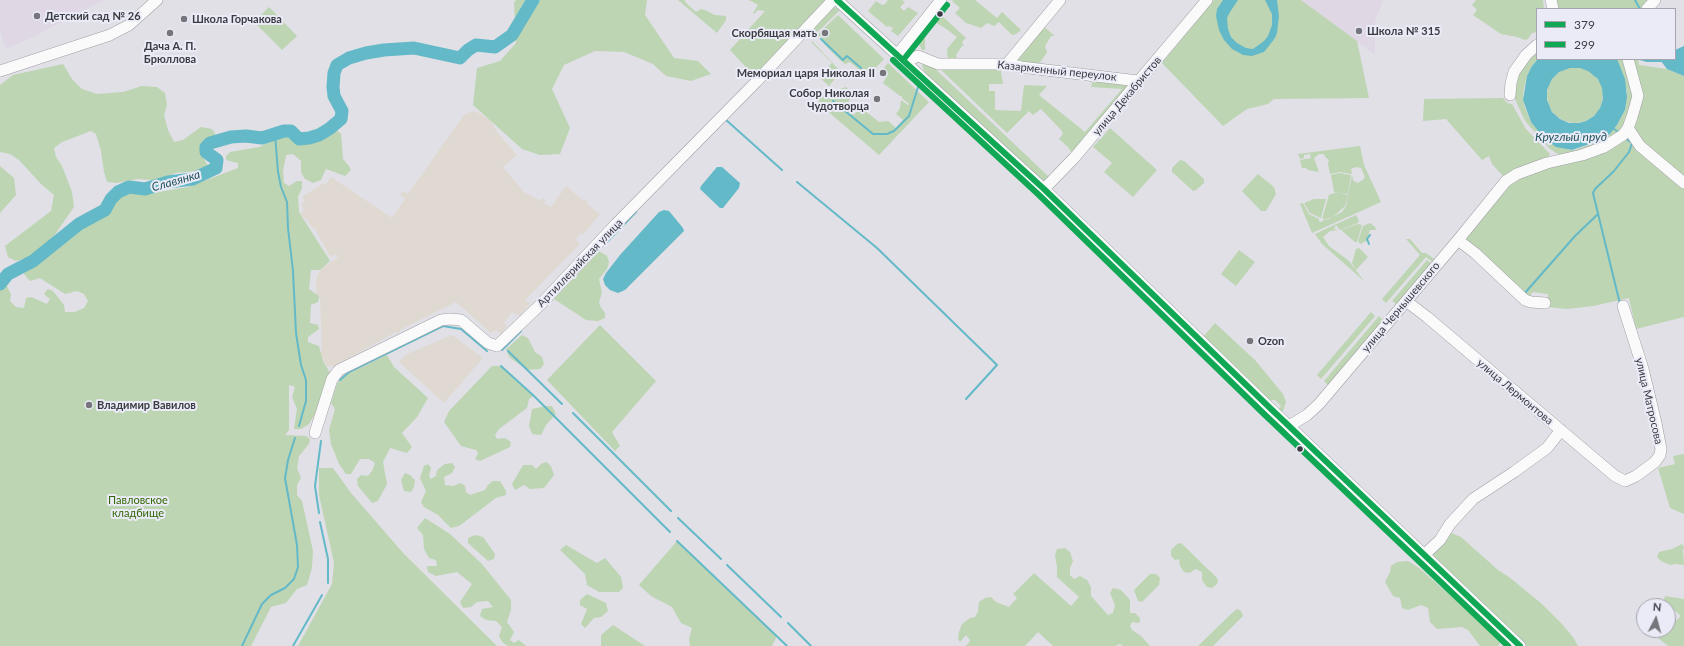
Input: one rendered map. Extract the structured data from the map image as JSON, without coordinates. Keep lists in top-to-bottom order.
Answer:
{
  "streets": {
    "street": [
      "Казарменный переулок",
      "улица Декабристов",
      "Артиллерийская улица",
      "улица Чернышевского",
      "улица Лермонтова",
      "улица Матросова"
    ]
  },
  "crossings": [
    ["Казарменный переулок", "улица Декабристов"],
    ["улица Чернышевского", "улица Лермонтова"],
    ["улица Лермонтова", "улица Матросова"]
  ],
  "water": ["Круглый пруд", "Славянка"],
  "parks": ["Павловское кладбище"],
  "places": [
    "Детский сад № 26",
    "Школа Горчакова",
    "Школа № 315",
    "Дача А. П. Брюллова",
    "Скорбящая мать",
    "Мемориал царя Николая II",
    "Собор Николая Чудотворца",
    "Ozon",
    "Владимир Вавилов"
  ],
  "lines": ["transit line 379", "transit line 299"],
  "legend": ["379", "299"],
  "north": "top"
}
